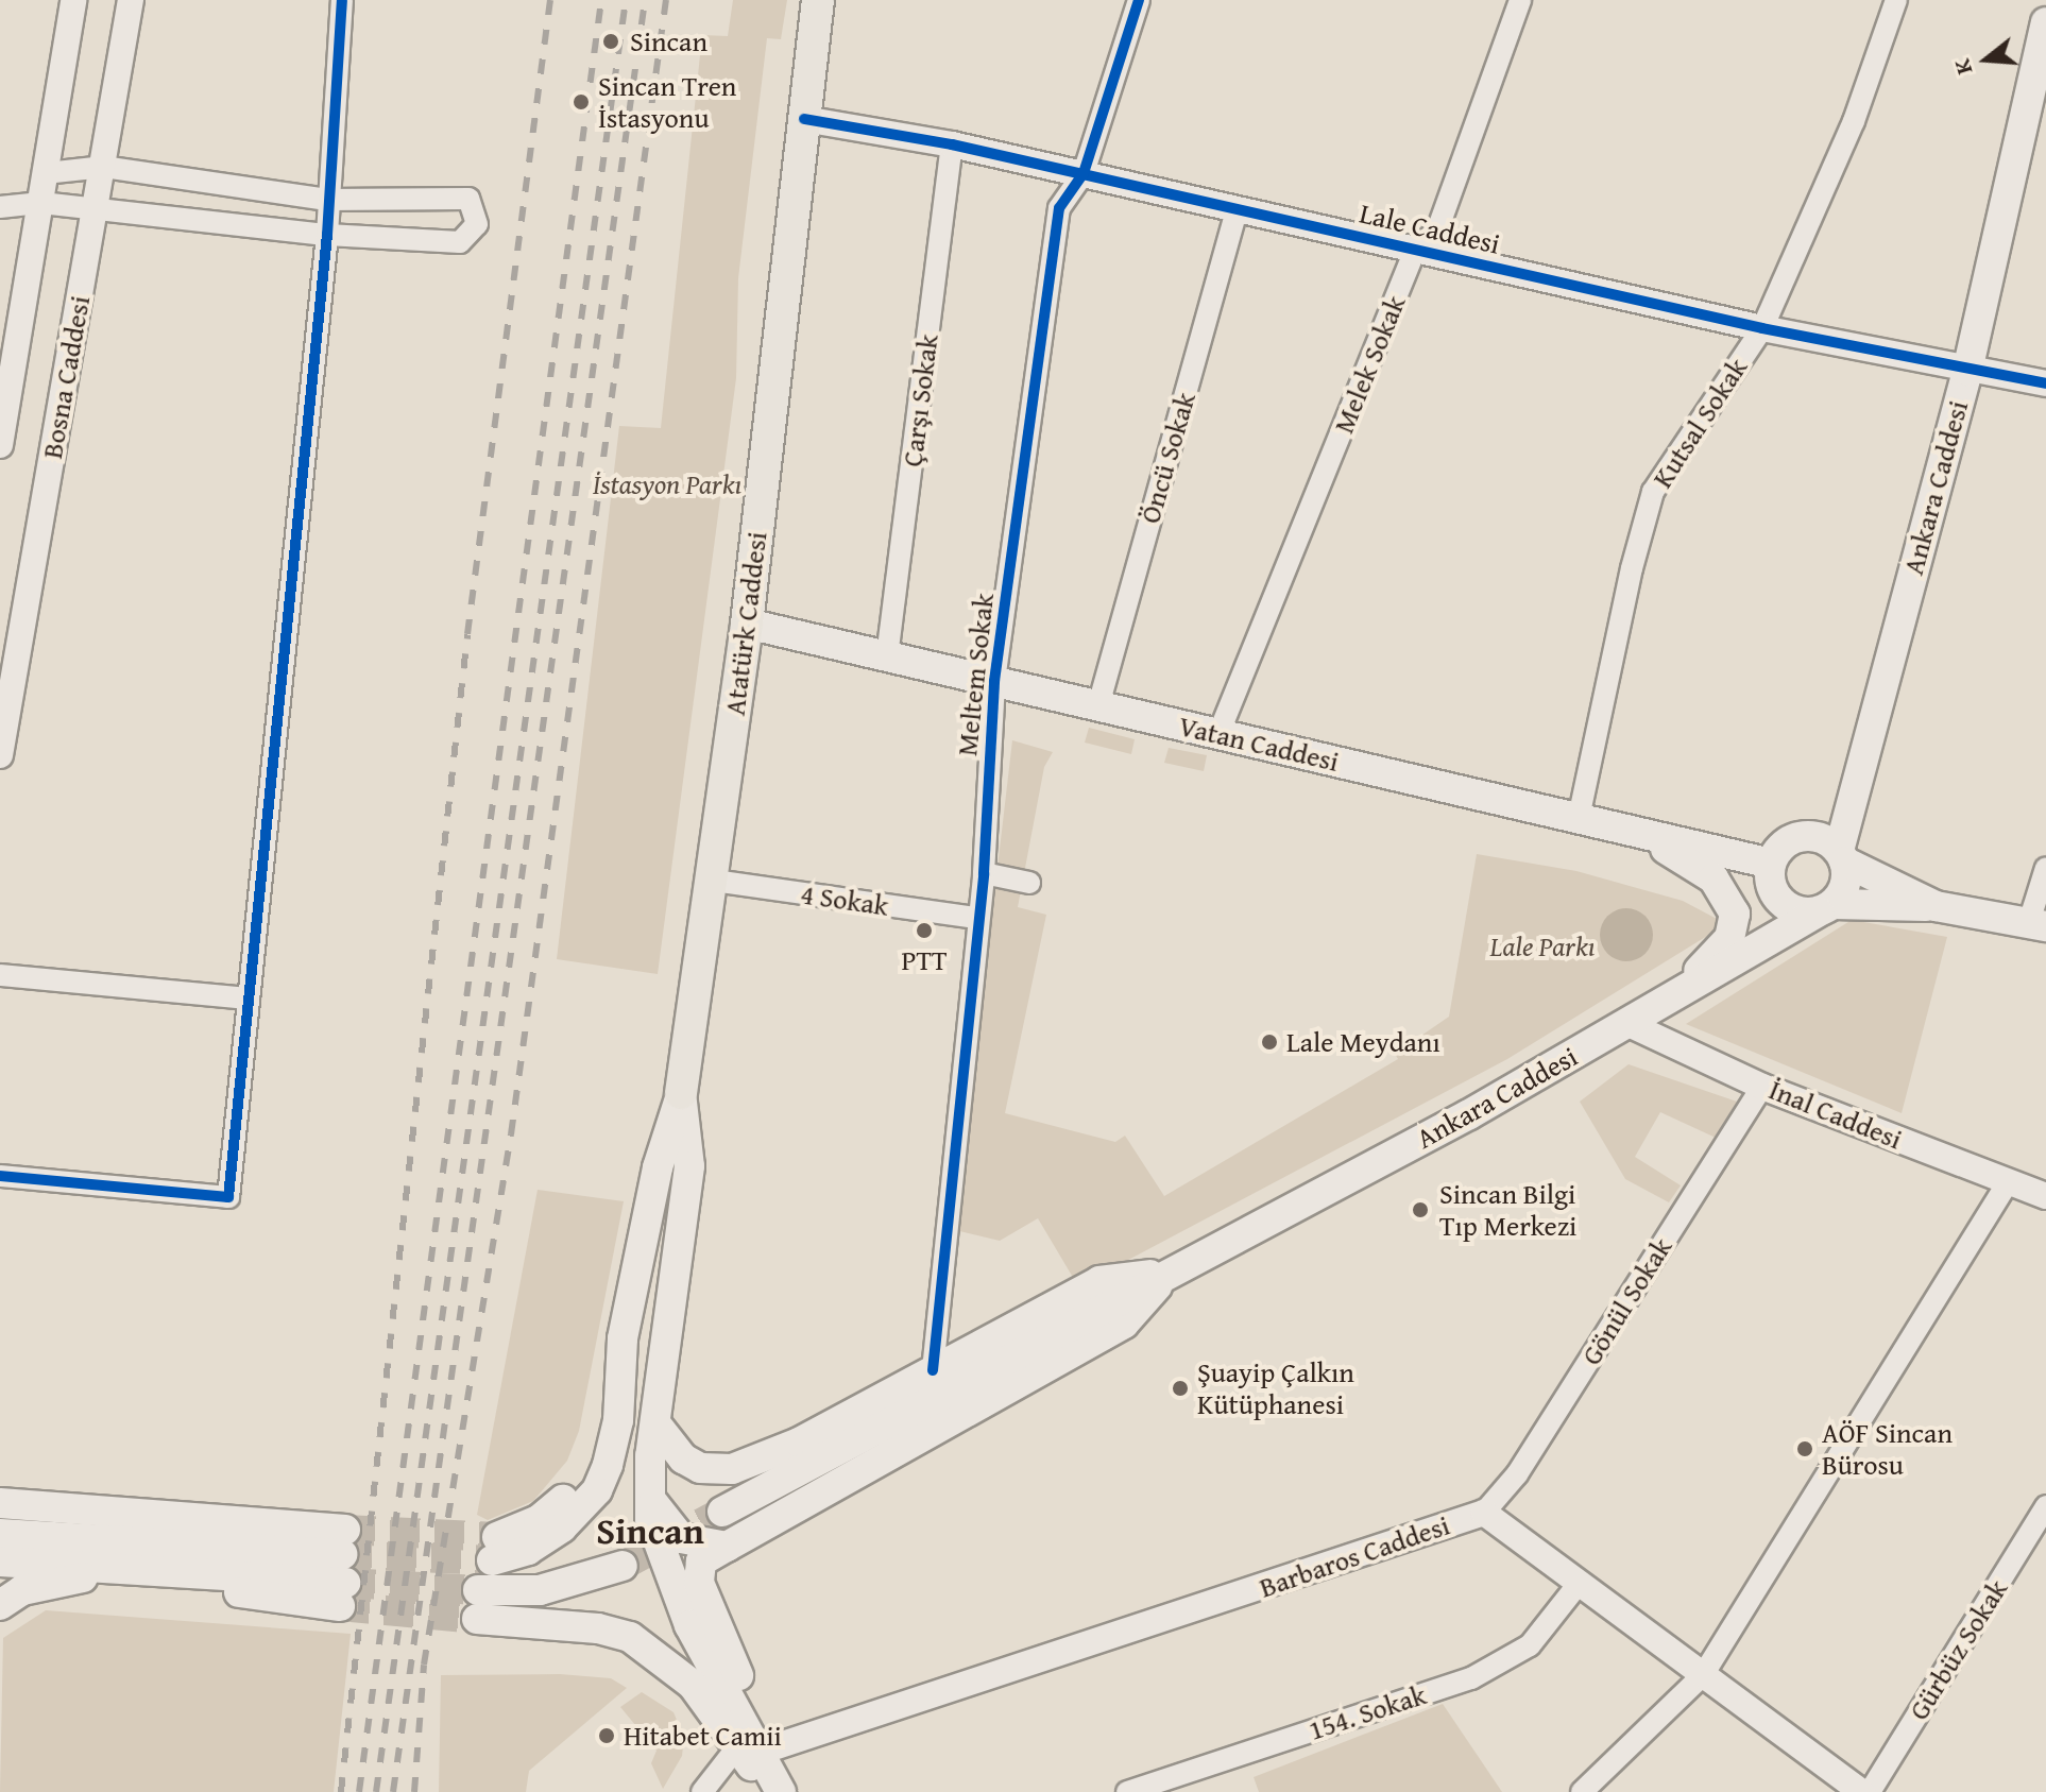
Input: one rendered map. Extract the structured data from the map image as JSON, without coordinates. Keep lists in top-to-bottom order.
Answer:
{
  "streets": {
    "main road": ["Ankara Caddesi", "Atatürk Caddesi", "Vatan Caddesi"],
    "street": [
      "Lale Caddesi",
      "Melek Sokak",
      "Bosna Caddesi",
      "Çarşı Sokak",
      "Kutsal Sokak",
      "Öncü Sokak",
      "Meltem Sokak",
      "4 Sokak",
      "İnal Caddesi",
      "Gönül Sokak",
      "Barbaros Caddesi",
      "Gürbüz Sokak",
      "154. Sokak"
    ]
  },
  "crossings": [
    ["Lale Caddesi", "Melek Sokak"],
    ["Lale Caddesi", "Çarşı Sokak"],
    ["Lale Caddesi", "Kutsal Sokak"],
    ["Lale Caddesi", "Öncü Sokak"],
    ["Lale Caddesi", "Ankara Caddesi"],
    ["Lale Caddesi", "Atatürk Caddesi"],
    ["Lale Caddesi", "Meltem Sokak"],
    ["Melek Sokak", "Vatan Caddesi"],
    ["Çarşı Sokak", "Vatan Caddesi"],
    ["Kutsal Sokak", "Vatan Caddesi"],
    ["Öncü Sokak", "Vatan Caddesi"],
    ["Ankara Caddesi", "Vatan Caddesi"],
    ["Ankara Caddesi", "İnal Caddesi"],
    ["Atatürk Caddesi", "Vatan Caddesi"],
    ["Atatürk Caddesi", "4 Sokak"],
    ["Meltem Sokak", "Vatan Caddesi"],
    ["Meltem Sokak", "4 Sokak"],
    ["İnal Caddesi", "Gönül Sokak"],
    ["Gönül Sokak", "Barbaros Caddesi"],
    ["Barbaros Caddesi", "154. Sokak"]
  ],
  "districts": ["Sincan"],
  "parks": ["İstasyon Parkı", "Lale Parkı"],
  "places": [
    "Sincan",
    "Sincan Tren İstasyonu",
    "PTT",
    "Lale Meydanı",
    "Sincan Bilgi Tıp Merkezi",
    "Şuayip Çalkın Kütüphanesi",
    "AÖF Sincan Bürosu",
    "Hitabet Camii"
  ],
  "north": "left"
}
